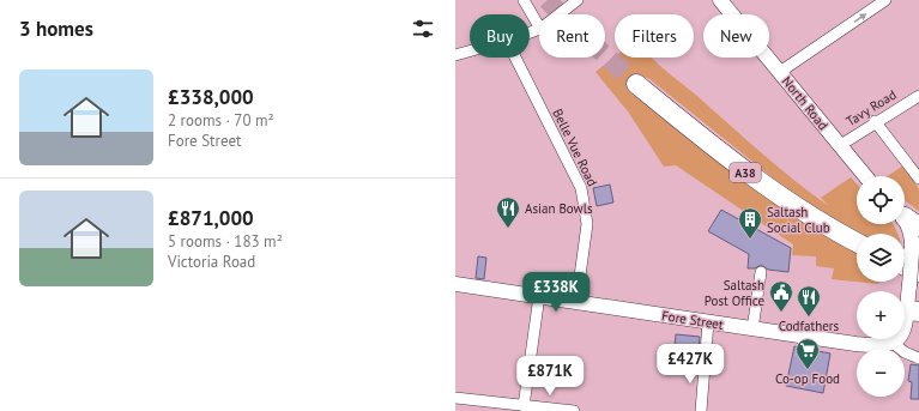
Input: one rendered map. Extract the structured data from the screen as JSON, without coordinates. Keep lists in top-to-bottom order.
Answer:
{
  "streets": {
    "highway": ["A38"],
    "street": [
      "North Road",
      "Tavy Road",
      "Belle Vue Road",
      "Fore Street"
    ]
  },
  "crossings": [
    ["North Road", "Tavy Road"],
    ["Belle Vue Road", "Fore Street"]
  ],
  "places": {
    "restaurant": ["Asian Bowls", "Codfathers"],
    "building": ["Saltash Social Club"],
    "public building": ["Saltash Post Office"],
    "supermarket": ["Co-op Food"]
  },
  "page": {
    "heading": "3 homes",
    "chip": [
      "Buy",
      "Rent",
      "Filters",
      "New"
    ],
    "list": [
      {
        "name": "£338,000",
        "note": "2 rooms · 70 m² · Fore Street"
      },
      {
        "name": "£871,000",
        "note": "5 rooms · 183 m² · Victoria Road"
      }
    ],
    "map_buttons": ["+", "−"],
    "price": ["£338K", "£427K", "£871K"]
  }
}
